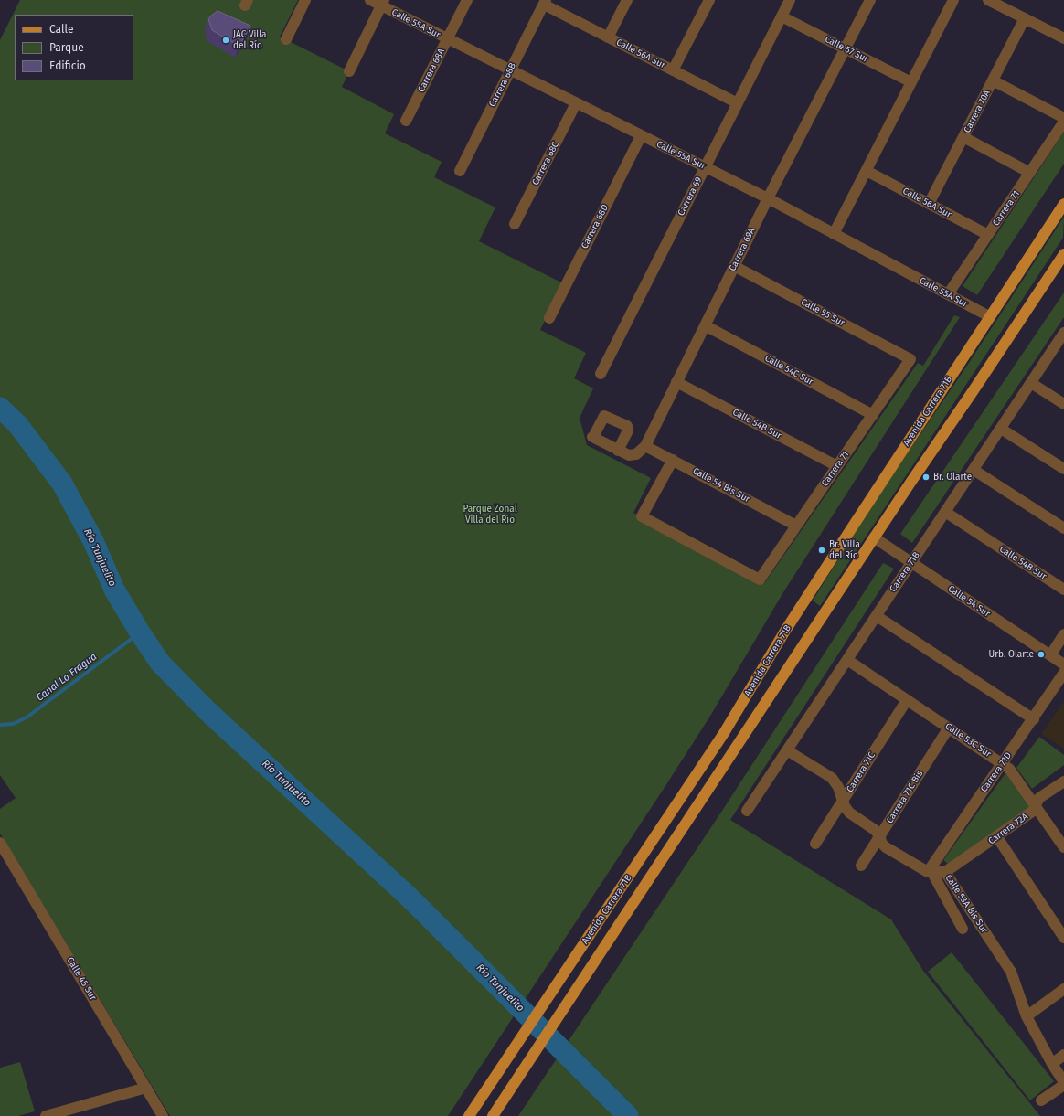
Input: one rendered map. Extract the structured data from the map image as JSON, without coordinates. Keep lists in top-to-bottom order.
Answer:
{
  "streets": {
    "main road": ["Avenida Carrera 71B"],
    "street": [
      "Calle 55A Sur",
      "Calle 57 Sur",
      "Calle 56A Sur",
      "Carrera 68A",
      "Carrera 68B",
      "Carrera 70A",
      "Carrera 68C",
      "Carrera 69",
      "Carrera 71",
      "Carrera 68D",
      "Carrera 69A",
      "Calle 55 Sur",
      "Calle 54C Sur",
      "Calle 54B Sur",
      "Calle 54 Bis Sur",
      "Carrera 71B",
      "Calle 54 Sur",
      "Calle 53C Sur",
      "Carrera 71C",
      "Carrera 71D",
      "Carrera 71C Bis",
      "Carrera 72A",
      "Calle 53A Bis Sur",
      "Calle 45 Sur"
    ]
  },
  "crossings": [
    ["Calle 55A Sur", "Carrera 68A"],
    ["Calle 55A Sur", "Carrera 68B"],
    ["Calle 55A Sur", "Carrera 68C"],
    ["Calle 55A Sur", "Carrera 69"],
    ["Calle 55A Sur", "Carrera 71"],
    ["Calle 55A Sur", "Carrera 68D"],
    ["Calle 55A Sur", "Carrera 69A"],
    ["Calle 55A Sur", "Avenida Carrera 71B"],
    ["Calle 57 Sur", "Carrera 69"],
    ["Calle 57 Sur", "Carrera 69A"],
    ["Calle 56A Sur", "Carrera 68B"],
    ["Calle 56A Sur", "Carrera 70A"],
    ["Calle 56A Sur", "Carrera 69"],
    ["Calle 56A Sur", "Carrera 71"],
    ["Carrera 71", "Calle 55 Sur"],
    ["Carrera 71", "Calle 54C Sur"],
    ["Carrera 71", "Calle 54B Sur"],
    ["Carrera 71", "Calle 54 Bis Sur"],
    ["Carrera 69A", "Calle 55 Sur"],
    ["Carrera 69A", "Calle 54C Sur"],
    ["Carrera 69A", "Calle 54B Sur"],
    ["Carrera 69A", "Calle 54 Bis Sur"],
    ["Avenida Carrera 71B", "Calle 54 Sur"],
    ["Calle 54B Sur", "Carrera 71B"],
    ["Carrera 71B", "Calle 54 Sur"],
    ["Carrera 71B", "Calle 53C Sur"],
    ["Calle 53C Sur", "Carrera 71C"],
    ["Calle 53C Sur", "Carrera 71D"],
    ["Calle 53C Sur", "Carrera 71C Bis"],
    ["Calle 53C Sur", "Carrera 72A"],
    ["Carrera 71D", "Calle 53A Bis Sur"],
    ["Carrera 72A", "Calle 53A Bis Sur"]
  ],
  "water": ["Río Tunjuelito", "Canal La Fragua"],
  "parks": ["Parque Zonal Villa del Río"],
  "places": [
    "JAC Villa del Río",
    "Br. Olarte",
    "Br. Villa del Río",
    "Urb. Olarte"
  ],
  "legend": ["Calle", "Parque", "Edificio"]
}
